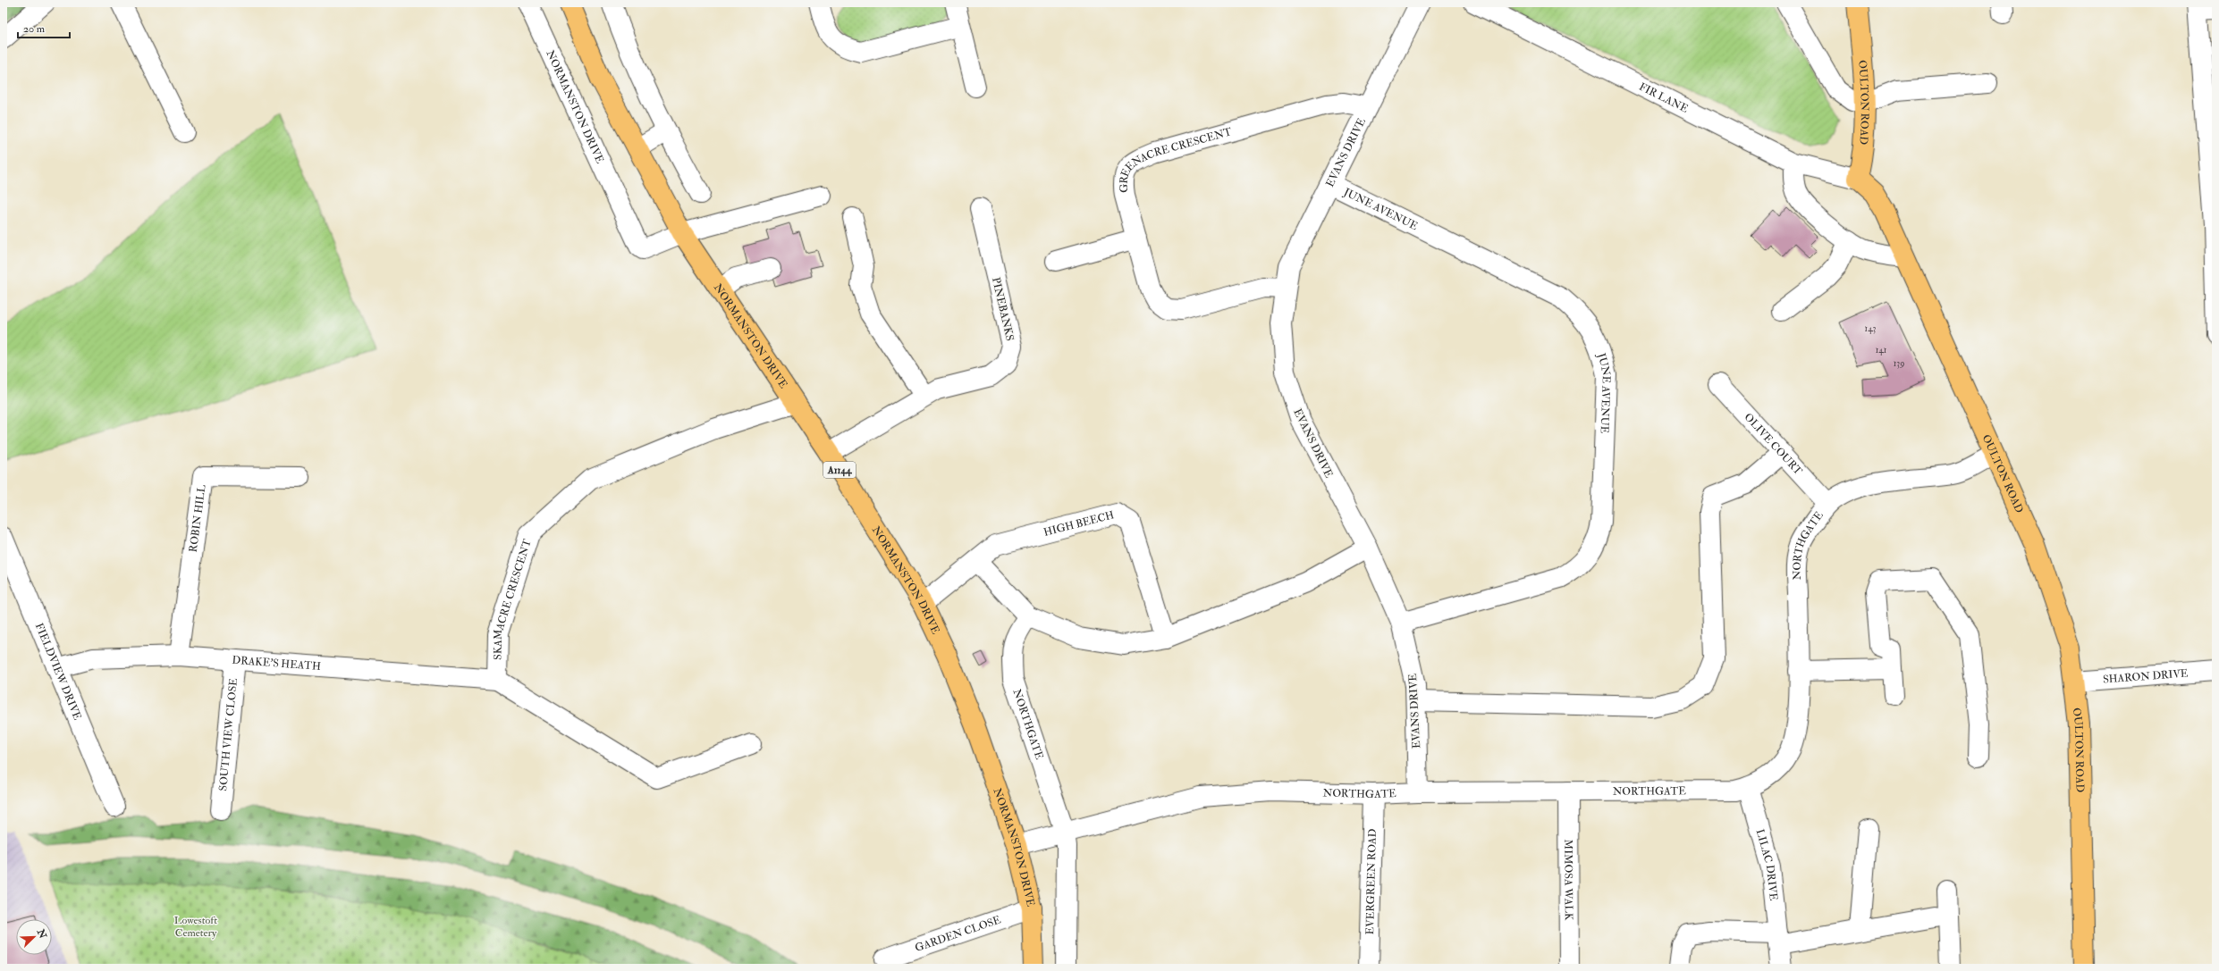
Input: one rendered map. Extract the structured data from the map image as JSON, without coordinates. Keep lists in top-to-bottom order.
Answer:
{
  "streets": {
    "main road": ["OULTON ROAD", "NORMANSTON DRIVE", "A1144"],
    "street": [
      "FIR LANE",
      "EVANS DRIVE",
      "GREENACRE CRESCENT",
      "JUNE AVENUE",
      "PINEBANKS",
      "OLIVE COURT",
      "ROBIN HILL",
      "HIGH BEECH",
      "NORTHGATE",
      "SKAMACRE CRESCENT",
      "DRAKE'S HEATH",
      "FIELDVIEW DRIVE",
      "SHARON DRIVE",
      "SOUTH VIEW CLOSE",
      "LILAC DRIVE",
      "MIMOSA WALK",
      "EVERGREEN ROAD",
      "GARDEN CLOSE"
    ]
  },
  "crossings": [
    ["FIR LANE", "OULTON ROAD"],
    ["OULTON ROAD", "NORTHGATE"],
    ["OULTON ROAD", "SHARON DRIVE"],
    ["NORMANSTON DRIVE", "PINEBANKS"],
    ["NORMANSTON DRIVE", "HIGH BEECH"],
    ["NORMANSTON DRIVE", "NORTHGATE"],
    ["NORMANSTON DRIVE", "SKAMACRE CRESCENT"],
    ["NORMANSTON DRIVE", "GARDEN CLOSE"],
    ["EVANS DRIVE", "GREENACRE CRESCENT"],
    ["EVANS DRIVE", "JUNE AVENUE"],
    ["EVANS DRIVE", "NORTHGATE"],
    ["OLIVE COURT", "NORTHGATE"],
    ["ROBIN HILL", "DRAKE'S HEATH"],
    ["NORTHGATE", "LILAC DRIVE"],
    ["NORTHGATE", "MIMOSA WALK"],
    ["NORTHGATE", "EVERGREEN ROAD"],
    ["SKAMACRE CRESCENT", "DRAKE'S HEATH"],
    ["DRAKE'S HEATH", "FIELDVIEW DRIVE"],
    ["DRAKE'S HEATH", "SOUTH VIEW CLOSE"]
  ],
  "parks": ["Lowestoft Cemetery"],
  "house_numbers": ["143", "141", "139"],
  "scale_bar": "20 m",
  "north": "top right"
}
